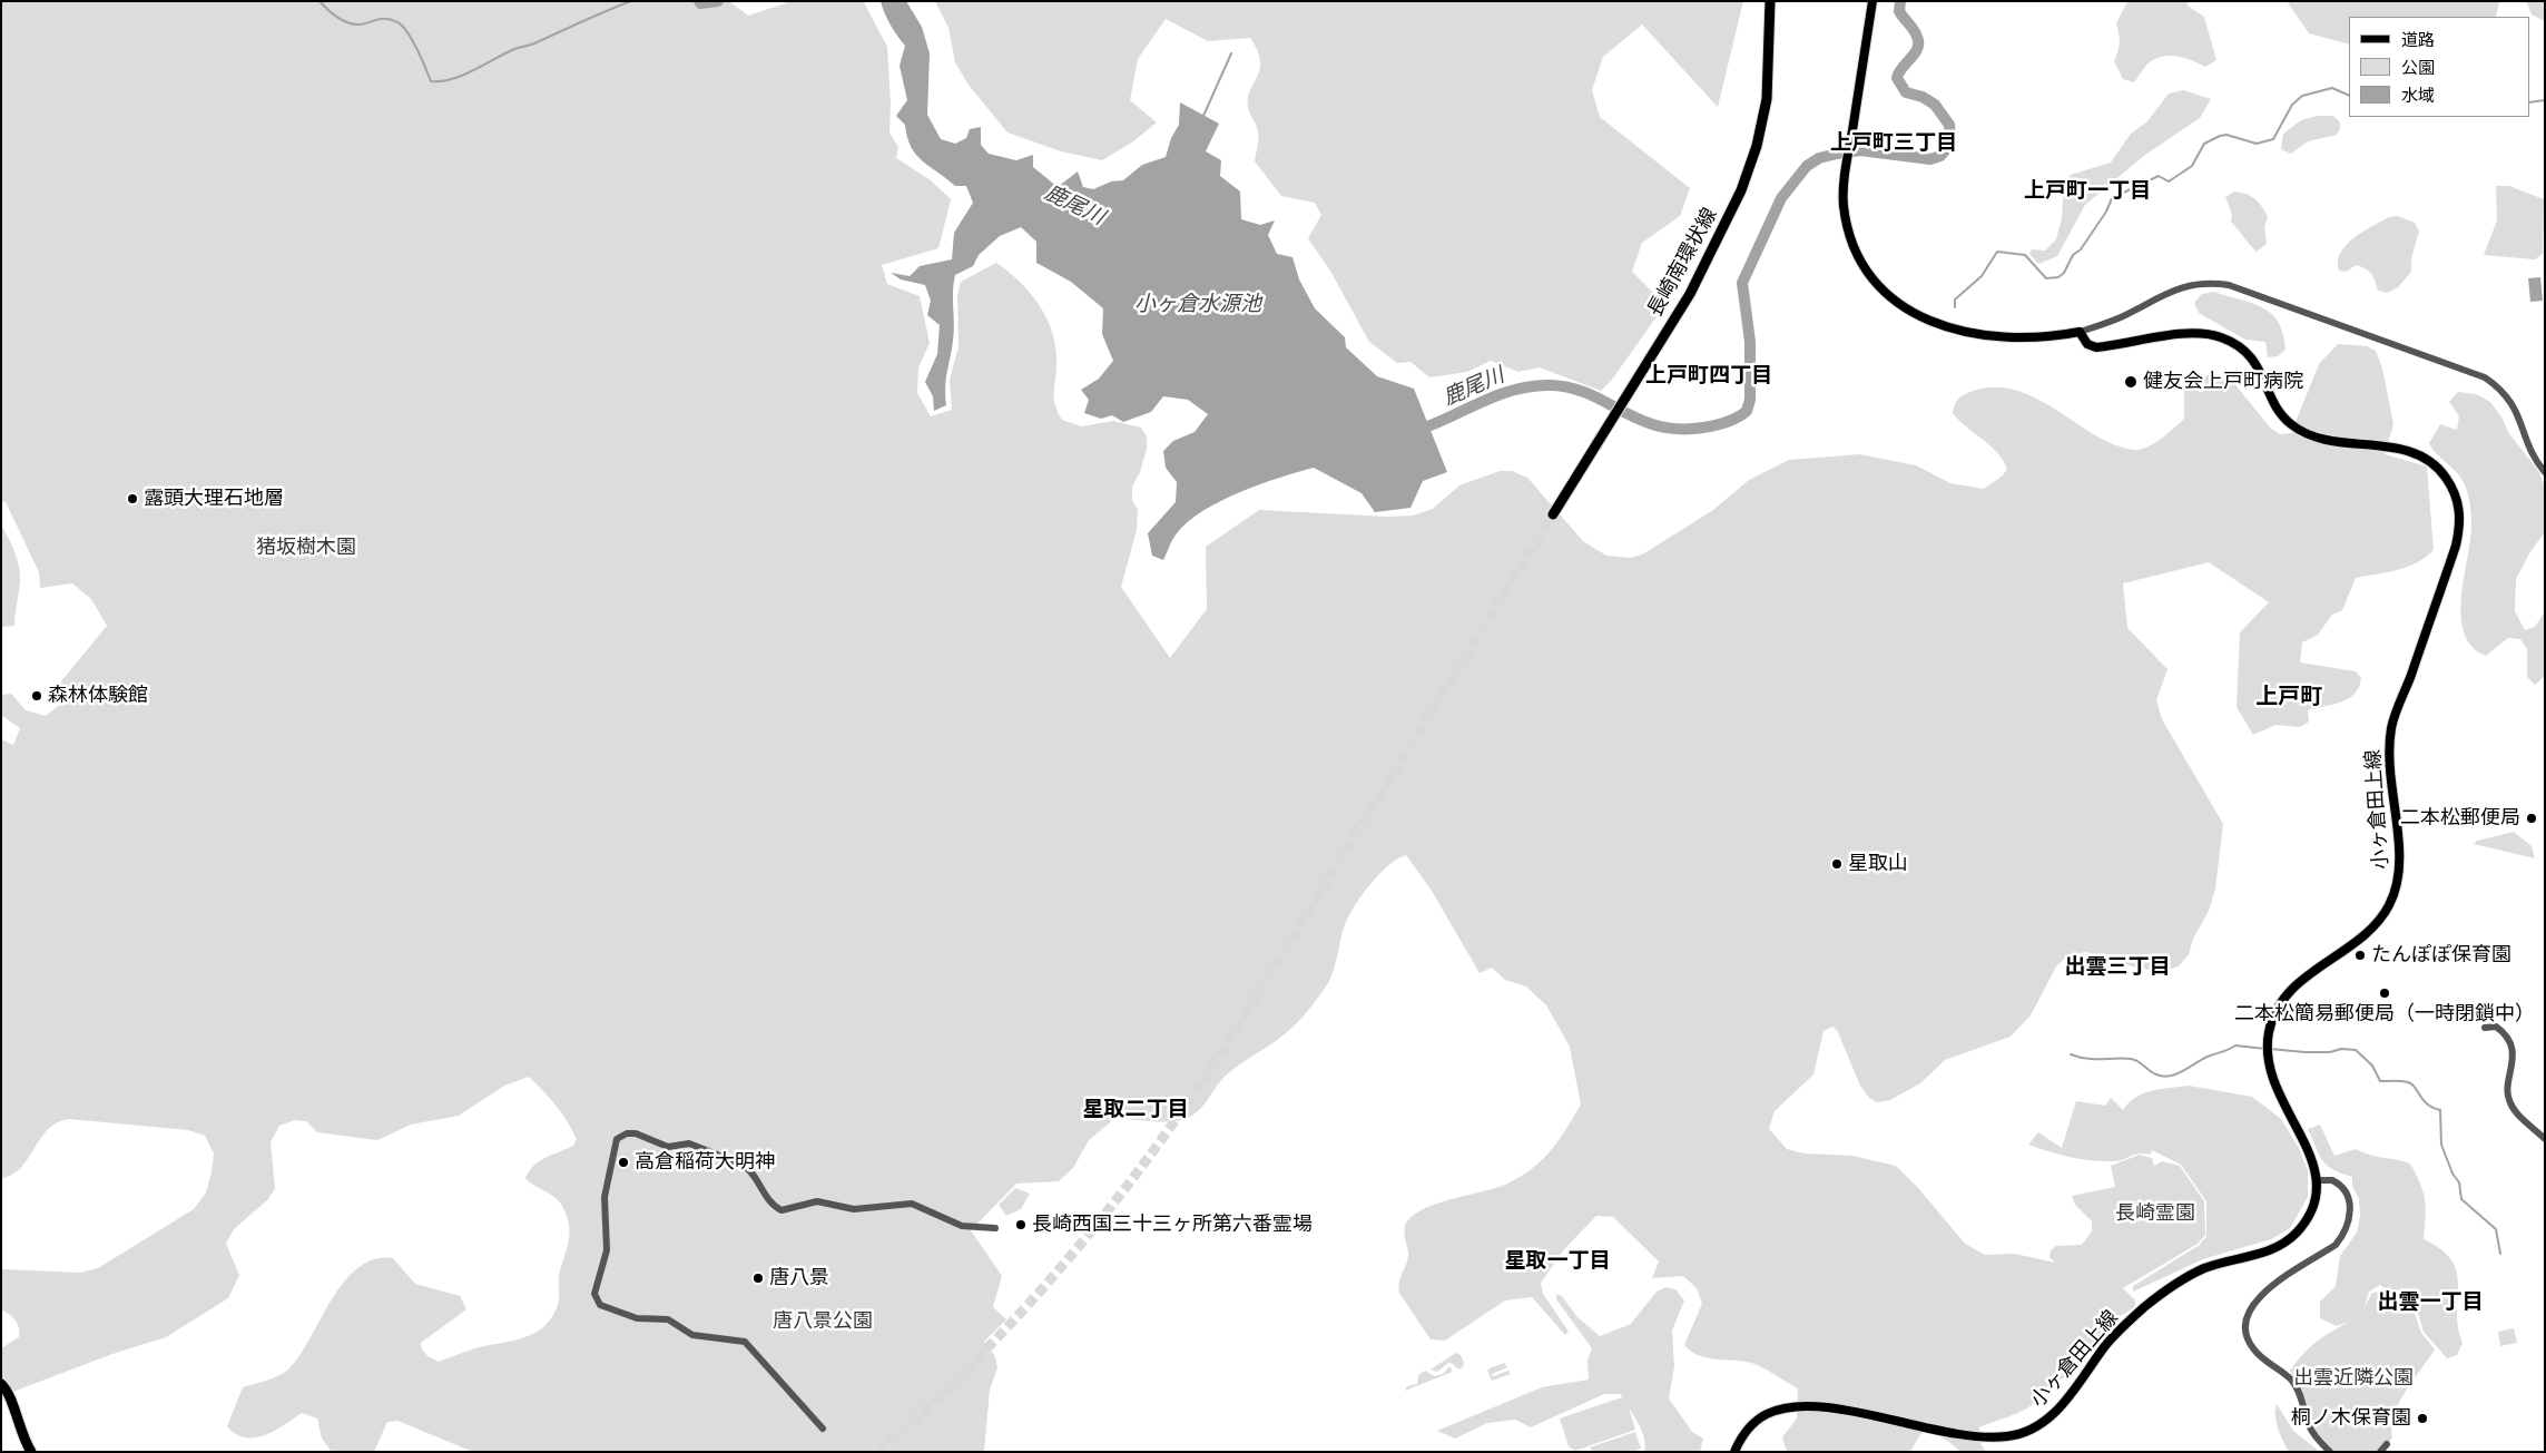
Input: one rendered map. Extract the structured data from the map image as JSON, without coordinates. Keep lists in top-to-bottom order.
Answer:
{
  "streets": {
    "highway": ["長崎南環状線"],
    "main road": ["小ヶ倉田上線"]
  },
  "districts": [
    "上戸町三丁目",
    "上戸町一丁目",
    "上戸町四丁目",
    "上戸町",
    "出雲三丁目",
    "星取二丁目",
    "星取一丁目",
    "出雲一丁目"
  ],
  "water": ["鹿尾川", "小ヶ倉水源池"],
  "parks": [
    "猪坂樹木園",
    "長崎霊園",
    "唐八景公園",
    "出雲近隣公園"
  ],
  "places": [
    "健友会上戸町病院",
    "露頭大理石地層",
    "森林体験館",
    "二本松郵便局",
    "星取山",
    "たんぽぽ保育園",
    "二本松簡易郵便局（一時閉鎖中）",
    "高倉稲荷大明神",
    "長崎西国三十三ヶ所第六番霊場",
    "唐八景",
    "桐ノ木保育園"
  ],
  "legend": ["道路", "公園", "水域"]
}
